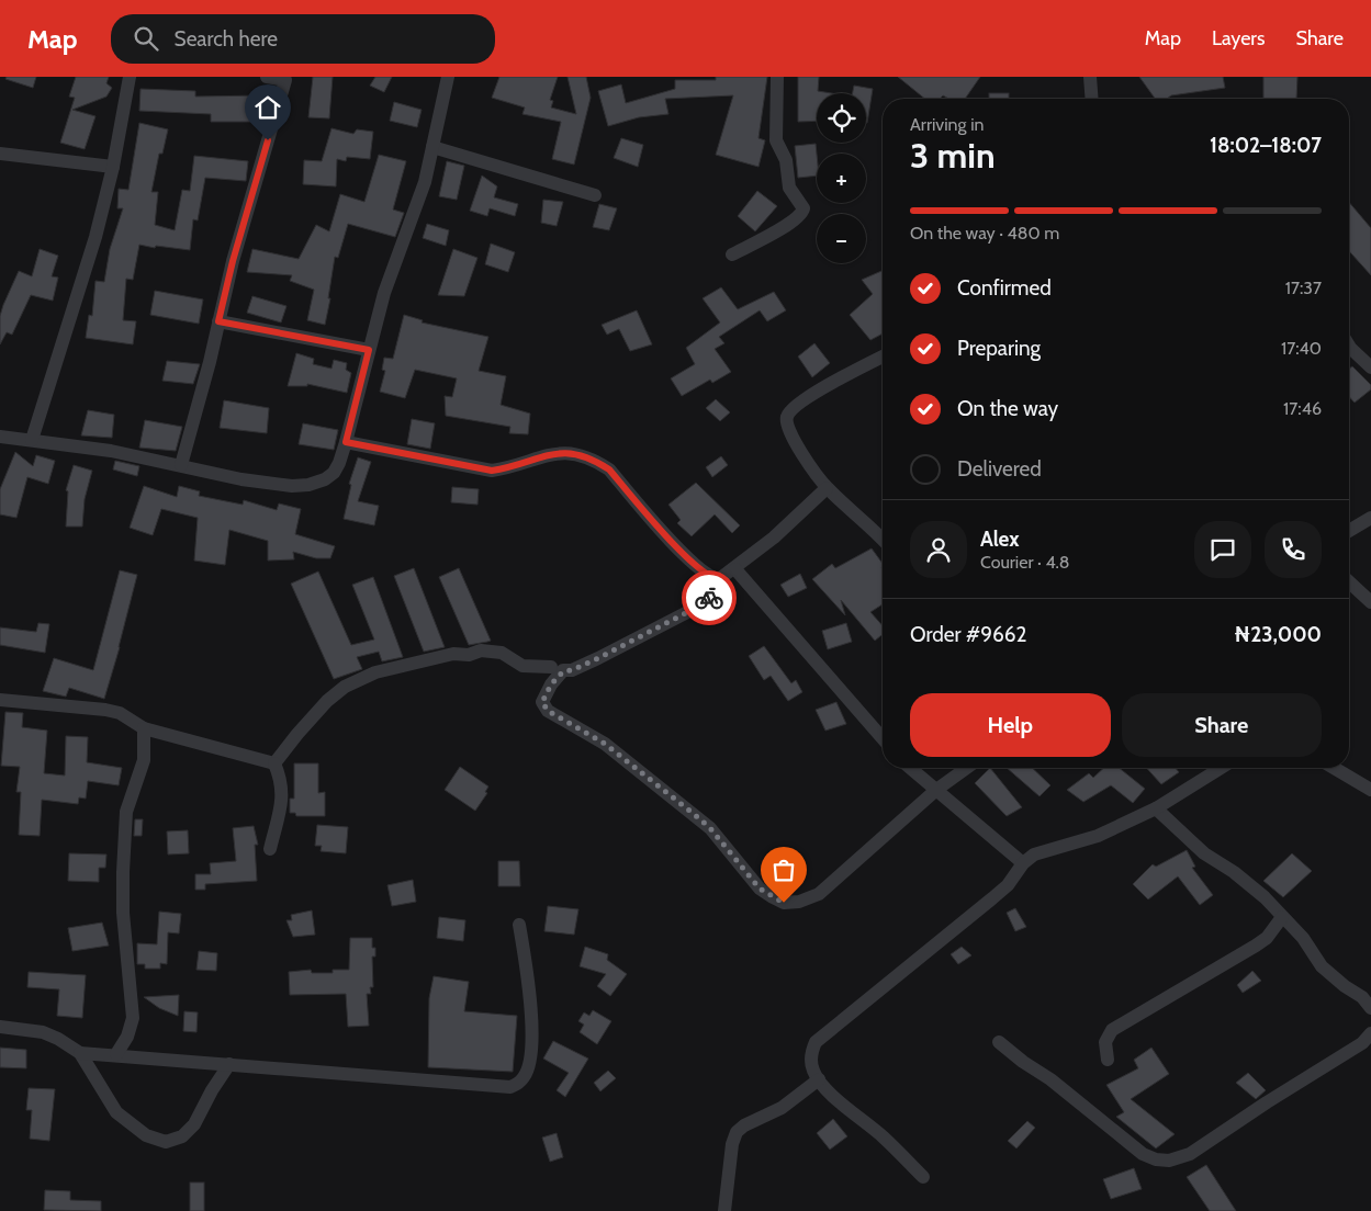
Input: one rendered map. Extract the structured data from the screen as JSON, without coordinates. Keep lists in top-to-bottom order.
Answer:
{
  "page": {
    "header": "Map",
    "search": "Search here",
    "nav": ["Map", "Layers", "Share"],
    "map_buttons": ["+", "−"],
    "heading": ["3 min", "Arriving in", "18:02–18:07"],
    "panel": [
      "Alex",
      "Courier · 4.8",
      "Order #9662",
      "₦23,000"
    ],
    "bar": "On the way · 480 m",
    "list": [
      ["Confirmed", "17:37"],
      ["Preparing", "17:40"],
      ["On the way", "17:46"],
      "Delivered"
    ],
    "buttons": ["Help", "Share"]
  }
}
